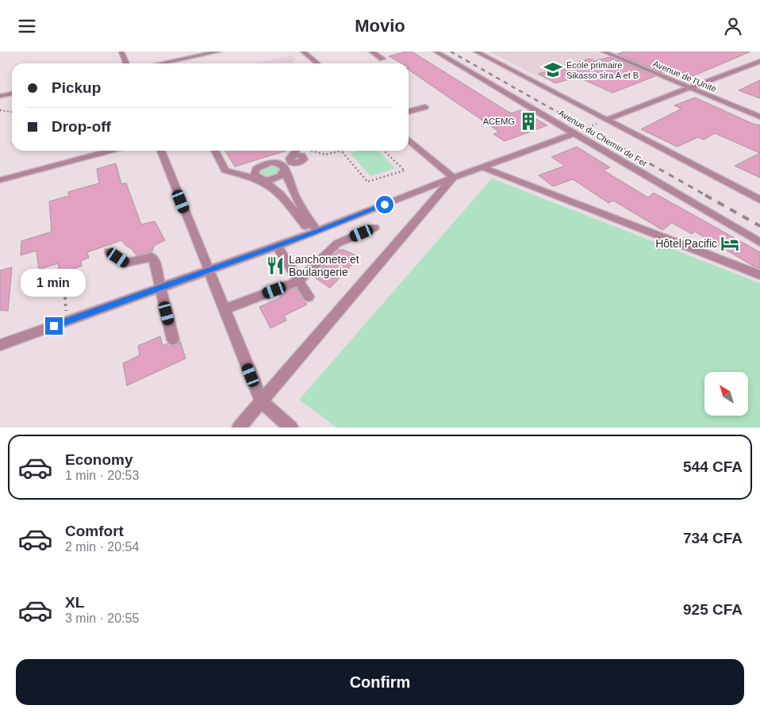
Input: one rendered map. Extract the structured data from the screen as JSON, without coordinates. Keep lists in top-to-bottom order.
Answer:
{
  "streets": {
    "street": ["Avenue de l'Unité", "Avenue du Chemin de Fer"]
  },
  "places": {
    "school or university": ["École primaire Sikasso sira A et B"],
    "building": ["ACEMG"],
    "hotel": ["Hôtel Pacific"],
    "restaurant": ["Lanchonete et Boulangerie"]
  },
  "north": "top left",
  "page": {
    "header": "Movio",
    "banner": ["Pickup", "Drop-off"],
    "bubble": "1 min",
    "list": [
      {
        "name": "Economy",
        "note": "1 min · 20:53",
        "value": "544 CFA"
      },
      {
        "name": "Comfort",
        "note": "2 min · 20:54",
        "value": "734 CFA"
      },
      {
        "name": "XL",
        "note": "3 min · 20:55",
        "value": "925 CFA"
      }
    ],
    "buttons": "Confirm"
  }
}
